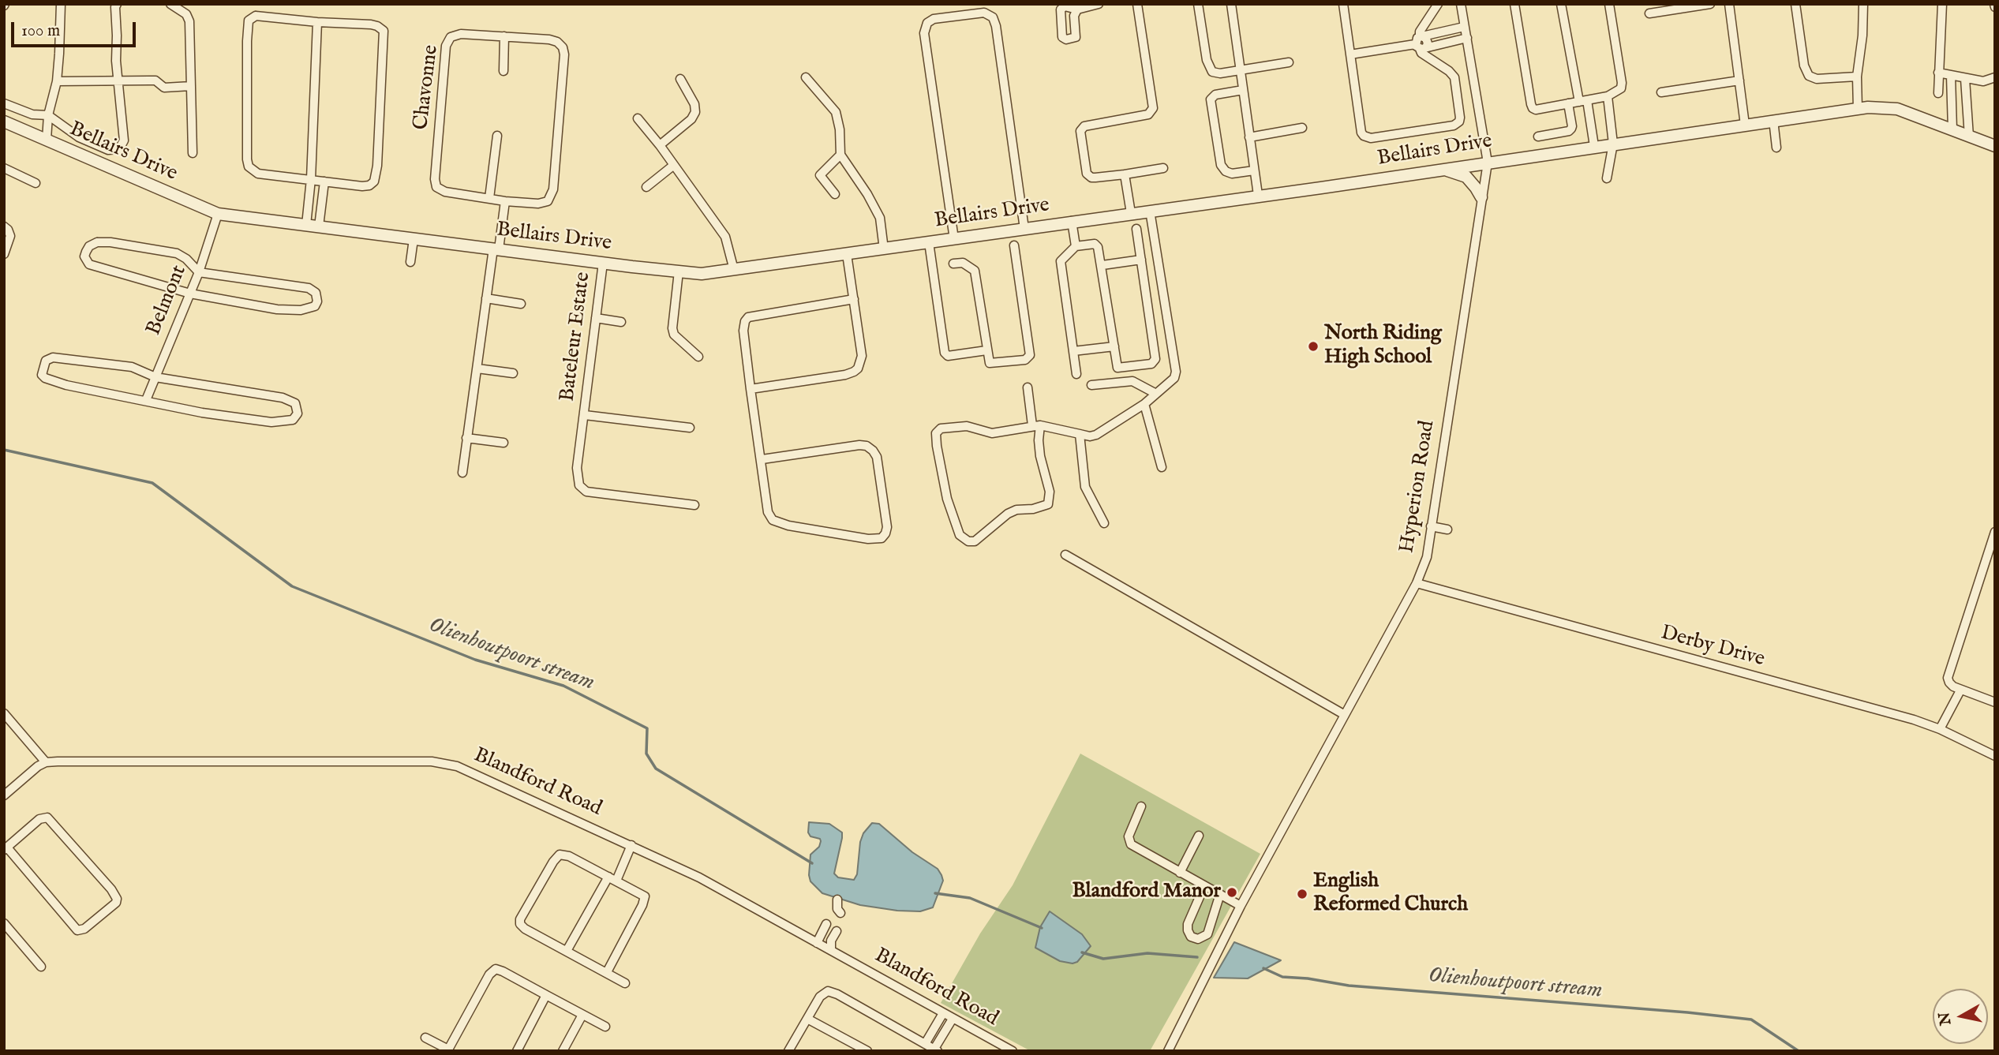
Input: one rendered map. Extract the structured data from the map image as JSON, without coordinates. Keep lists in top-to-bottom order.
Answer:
{
  "streets": {
    "street": [
      "Chavonne",
      "Bellairs Drive",
      "Belmont",
      "Bateleur Estate",
      "Hyperion Road",
      "Derby Drive",
      "Blandford Road"
    ]
  },
  "crossings": [
    ["Bellairs Drive", "Belmont"],
    ["Bellairs Drive", "Bateleur Estate"],
    ["Bellairs Drive", "Hyperion Road"],
    ["Hyperion Road", "Derby Drive"]
  ],
  "water": ["Olienhoutpoort stream"],
  "places": ["North Riding High School", "Blandford Manor", "English Reformed Church"],
  "scale_bar": "100 m",
  "north": "left"
}
